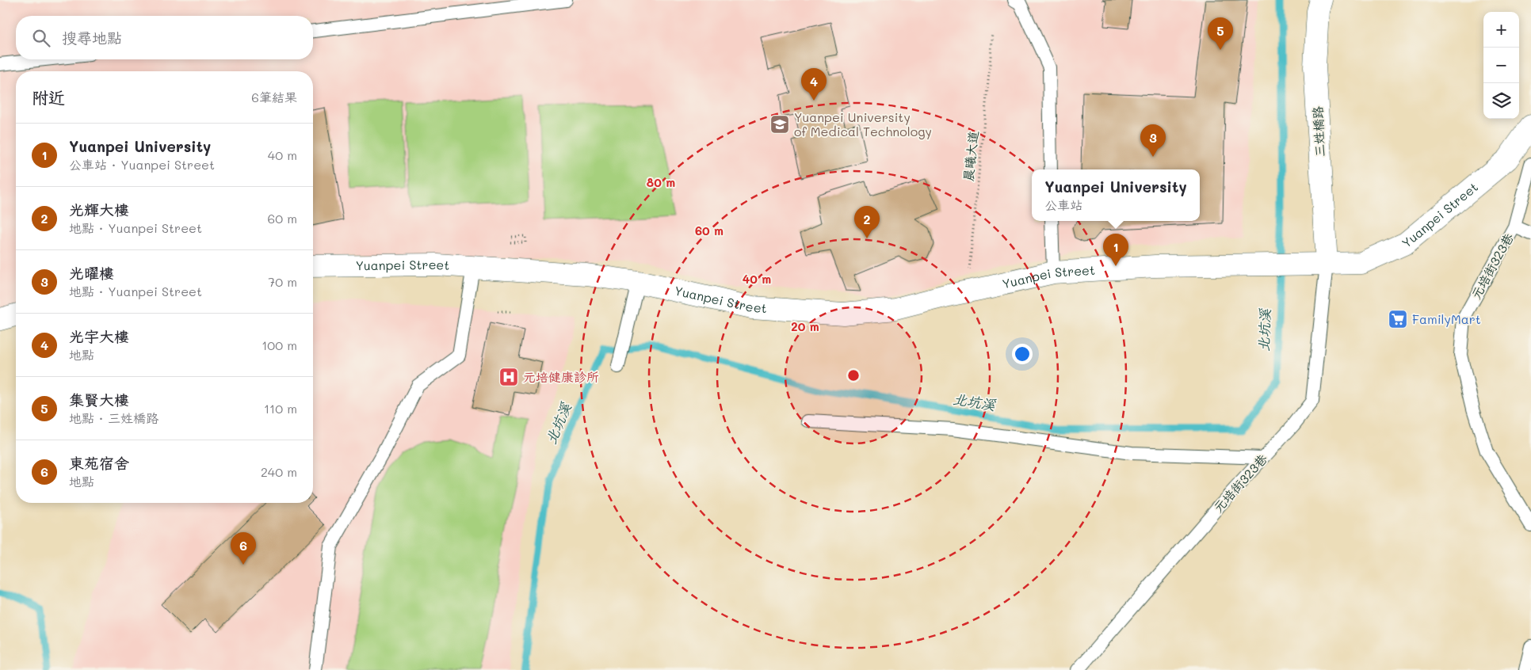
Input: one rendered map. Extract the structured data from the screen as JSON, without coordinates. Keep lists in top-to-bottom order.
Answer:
{
  "streets": {
    "street": ["三姓橋路", "Yuanpei Street"],
    "lane": ["元培街323巷"],
    "path": ["晨曦大道"]
  },
  "crossings": [
    ["三姓橋路", "Yuanpei Street"],
    ["三姓橋路", "元培街323巷"],
    ["Yuanpei Street", "元培街323巷"]
  ],
  "water": ["北坑溪"],
  "places": {
    "school or university": ["Yuanpei University of Medical Technology"],
    "supermarket": ["FamilyMart"],
    "hospital": ["元培健康診所"]
  },
  "page": {
    "map_buttons": ["+", "−"],
    "search": "搜尋地點",
    "pins": [
      "5",
      "4",
      "3",
      "2",
      "1",
      "6"
    ],
    "heading": ["附近", "6筆結果"],
    "list": [
      {
        "mark": "1",
        "name": "Yuanpei University",
        "note": "公車站 · Yuanpei Street",
        "value": "40 m"
      },
      {
        "mark": "2",
        "name": "光輝大樓",
        "note": "地點 · Yuanpei Street",
        "value": "60 m"
      },
      {
        "mark": "3",
        "name": "光曜樓",
        "note": "地點 · Yuanpei Street",
        "value": "70 m"
      },
      {
        "mark": "4",
        "name": "光宇大樓",
        "note": "地點",
        "value": "100 m"
      },
      {
        "mark": "5",
        "name": "集賢大樓",
        "note": "地點 · 三姓橋路",
        "value": "110 m"
      },
      {
        "mark": "6",
        "name": "東苑宿舍",
        "note": "地點",
        "value": "240 m"
      }
    ],
    "popup": ["Yuanpei University", "公車站"]
  },
  "rings": [
    "80 m",
    "60 m",
    "40 m",
    "20 m"
  ]
}
